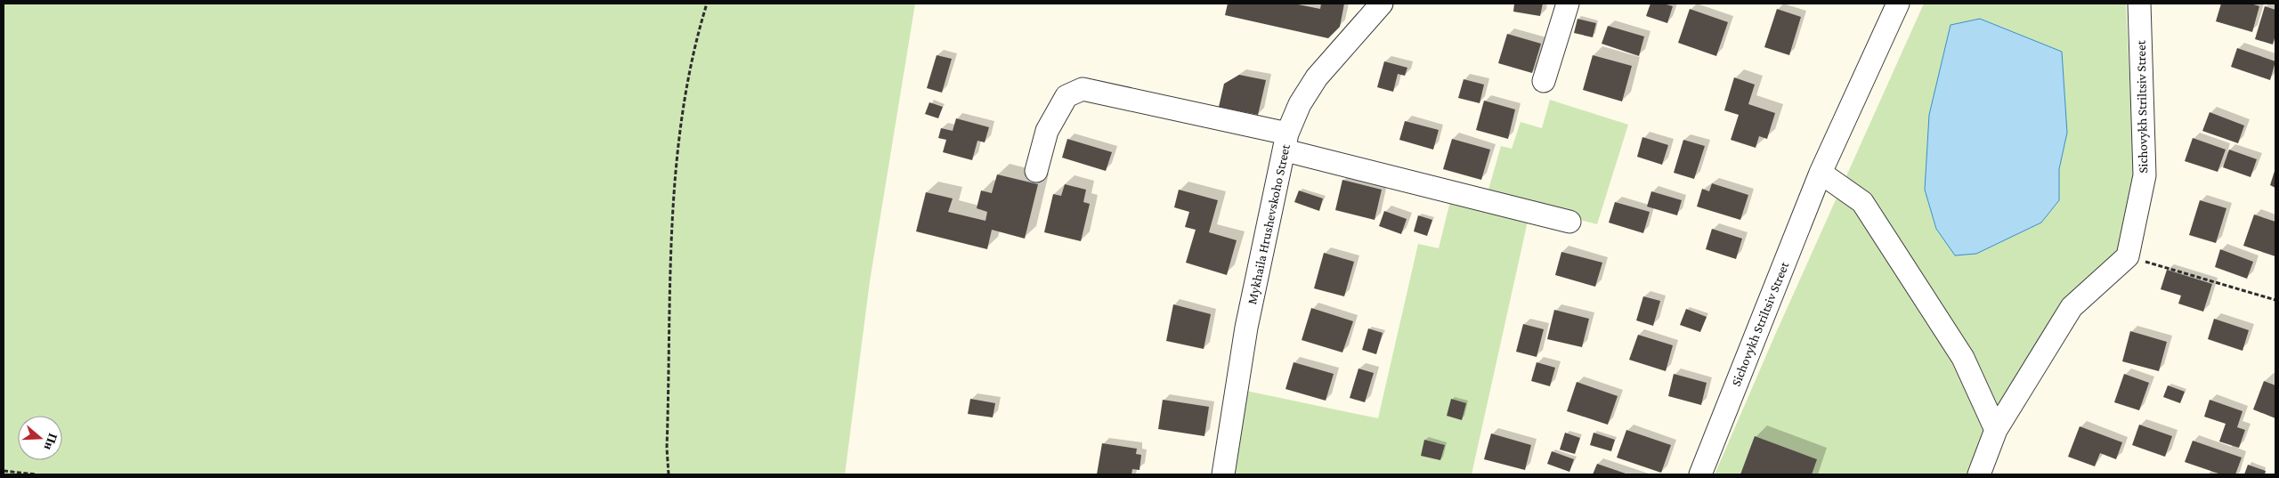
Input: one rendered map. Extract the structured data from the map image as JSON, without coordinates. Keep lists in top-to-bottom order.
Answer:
{
  "streets": {
    "street": ["Sichovykh Striltsiv Street", "Mykhaila Hrushevskoho Street"]
  },
  "north": "right"
}
